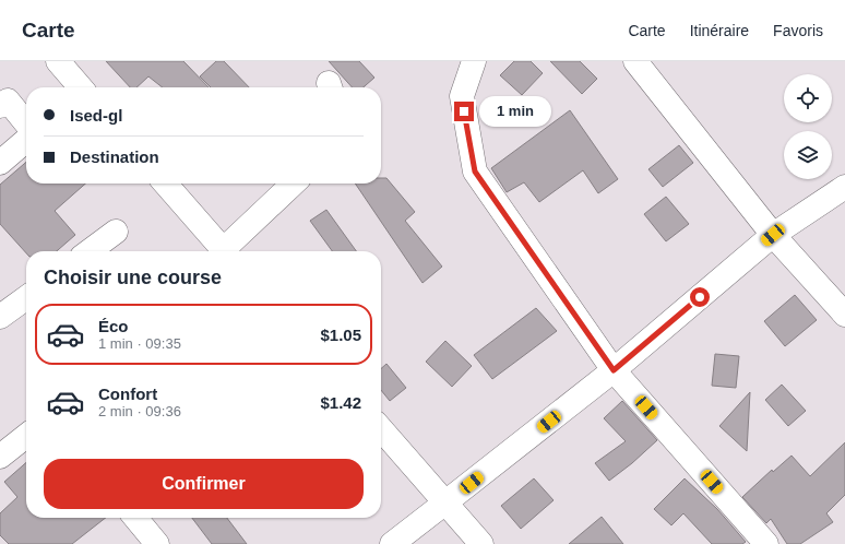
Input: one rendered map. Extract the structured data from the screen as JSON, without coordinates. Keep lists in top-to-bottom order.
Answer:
{
  "page": {
    "header": "Carte",
    "nav": ["Carte", "Itinéraire", "Favoris"],
    "banner": ["Ised-gl", "Destination"],
    "bubble": "1 min",
    "heading": "Choisir une course",
    "list": [
      {
        "name": "Éco",
        "note": "1 min · 09:35",
        "value": "$1.05"
      },
      {
        "name": "Confort",
        "note": "2 min · 09:36",
        "value": "$1.42"
      }
    ],
    "buttons": "Confirmer"
  }
}
